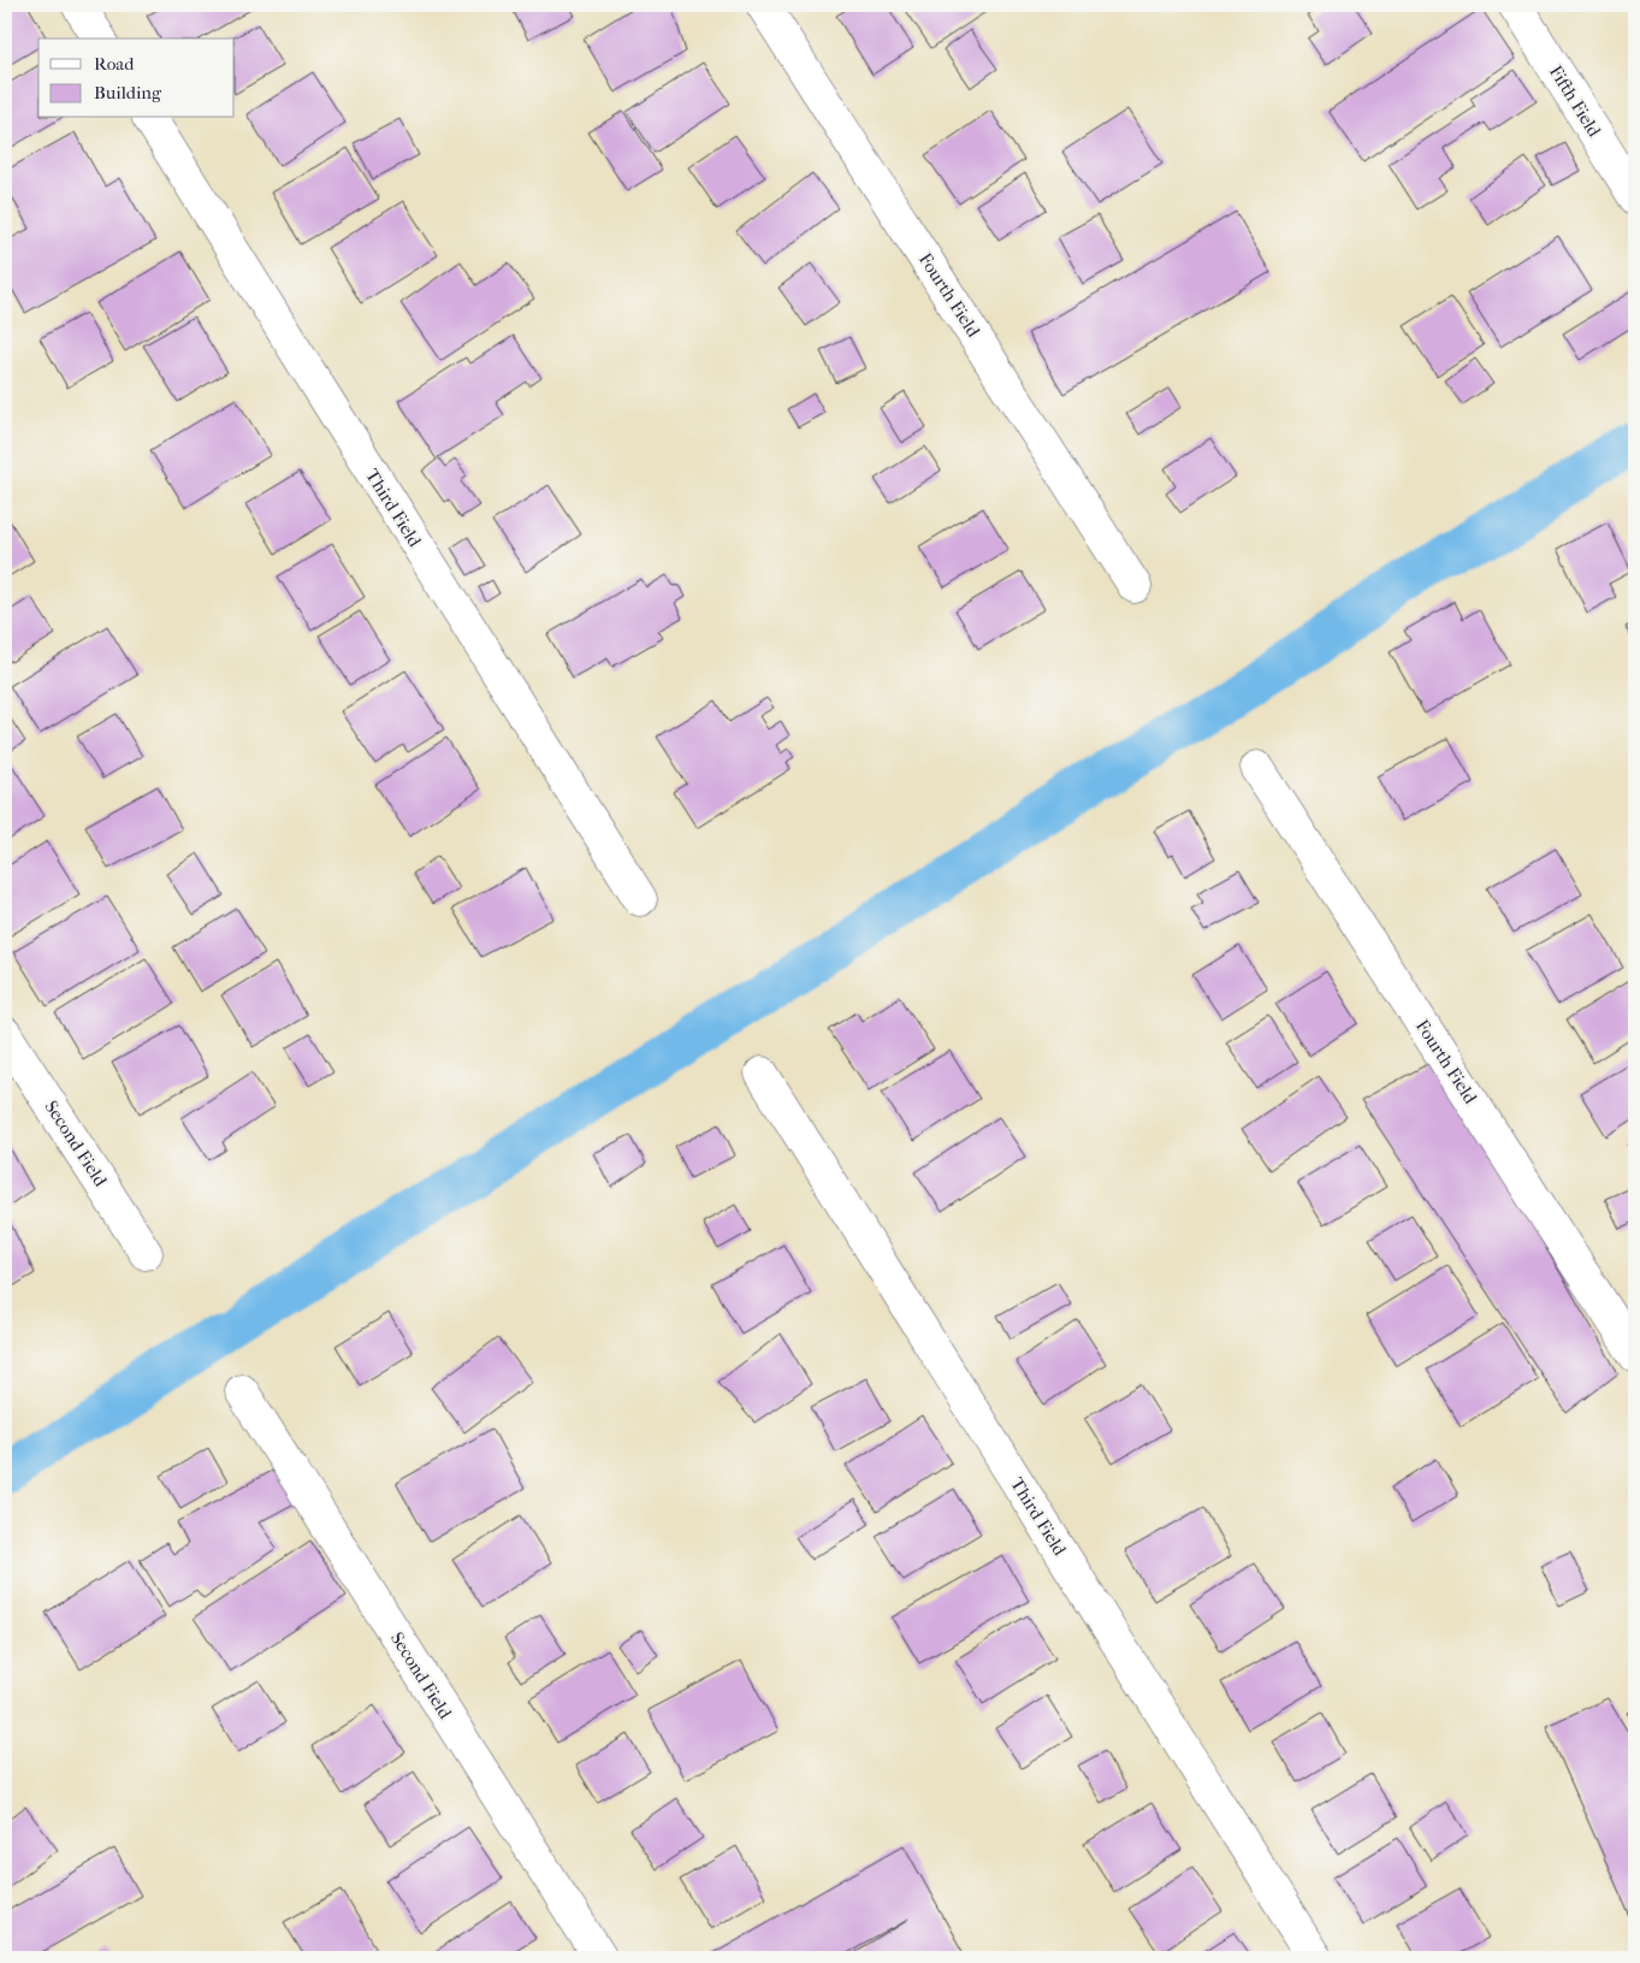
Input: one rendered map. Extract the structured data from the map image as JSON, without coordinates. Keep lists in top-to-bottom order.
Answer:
{
  "streets": {
    "street": [
      "Fifth Field",
      "Fourth Field",
      "Third Field",
      "Second Field"
    ]
  },
  "legend": ["Road", "Building"]
}
